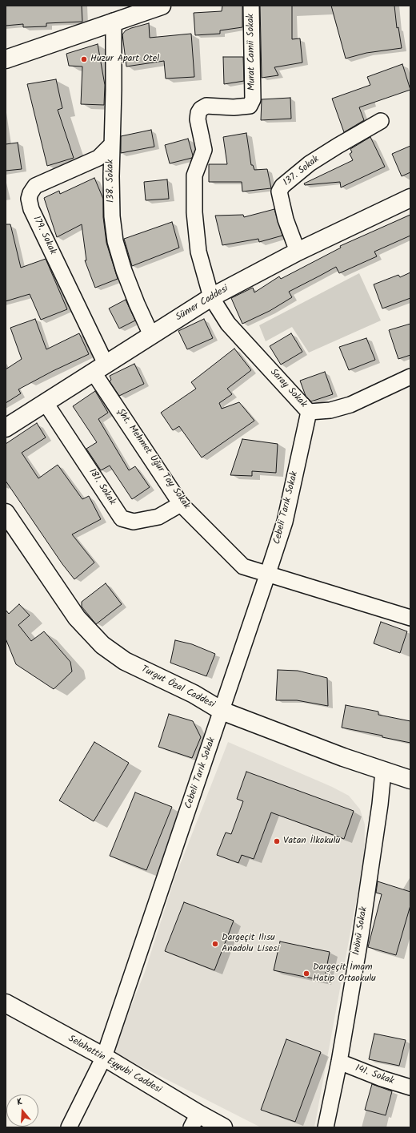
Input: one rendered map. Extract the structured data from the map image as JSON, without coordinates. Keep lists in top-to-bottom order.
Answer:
{
  "streets": {
    "street": [
      "Murat Camii Sokak",
      "137. Sokak",
      "138. Sokak",
      "179. Sokak",
      "Sümer Caddesi",
      "Saray Sokak",
      "Şht. Mehmet Uğur Tay Sokak",
      "181. Sokak",
      "Cebeli Tarık Sokak",
      "Turgut Özal Caddesi",
      "İnönü Sokak",
      "Selahattin Eyyubi Caddesi",
      "141. Sokak"
    ]
  },
  "crossings": [
    ["Murat Camii Sokak", "Sümer Caddesi"],
    ["Murat Camii Sokak", "Saray Sokak"],
    ["137. Sokak", "Sümer Caddesi"],
    ["138. Sokak", "179. Sokak"],
    ["138. Sokak", "Sümer Caddesi"],
    ["179. Sokak", "Sümer Caddesi"],
    ["179. Sokak", "Şht. Mehmet Uğur Tay Sokak"],
    ["Sümer Caddesi", "Saray Sokak"],
    ["Sümer Caddesi", "Şht. Mehmet Uğur Tay Sokak"],
    ["Sümer Caddesi", "181. Sokak"],
    ["Saray Sokak", "Cebeli Tarık Sokak"],
    ["Şht. Mehmet Uğur Tay Sokak", "181. Sokak"],
    ["Şht. Mehmet Uğur Tay Sokak", "Cebeli Tarık Sokak"],
    ["Cebeli Tarık Sokak", "Turgut Özal Caddesi"],
    ["Cebeli Tarık Sokak", "Selahattin Eyyubi Caddesi"],
    ["Turgut Özal Caddesi", "İnönü Sokak"],
    ["İnönü Sokak", "141. Sokak"]
  ],
  "places": [
    "Huzur Apart Otel",
    "Vatan İlkokulu",
    "Dargeçit Ilısu Anadolu Lisesi",
    "Dargeçit İmam Hatip Ortaokulu"
  ],
  "north": "top"
}
